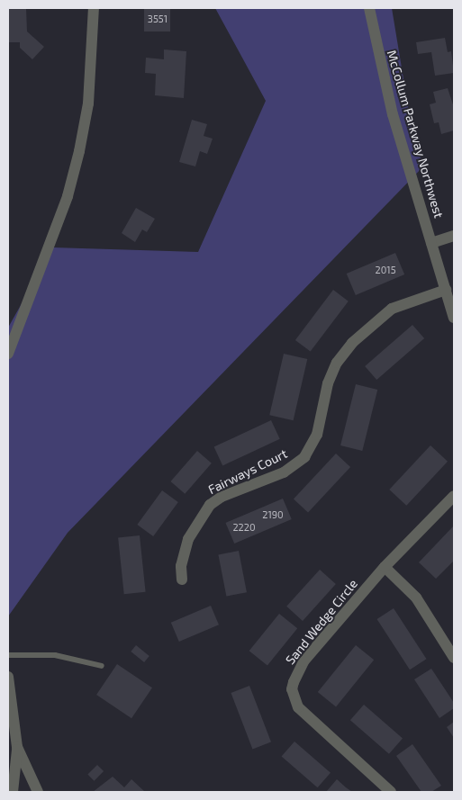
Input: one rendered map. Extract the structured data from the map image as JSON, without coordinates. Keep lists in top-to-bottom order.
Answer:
{
  "streets": {
    "street": ["McCollum Parkway Northwest", "Fairways Court", "Sand Wedge Circle"]
  },
  "crossings": [
    ["McCollum Parkway Northwest", "Fairways Court"]
  ],
  "house_numbers": [
    "3551",
    "2015",
    "2190",
    "2220"
  ]
}
